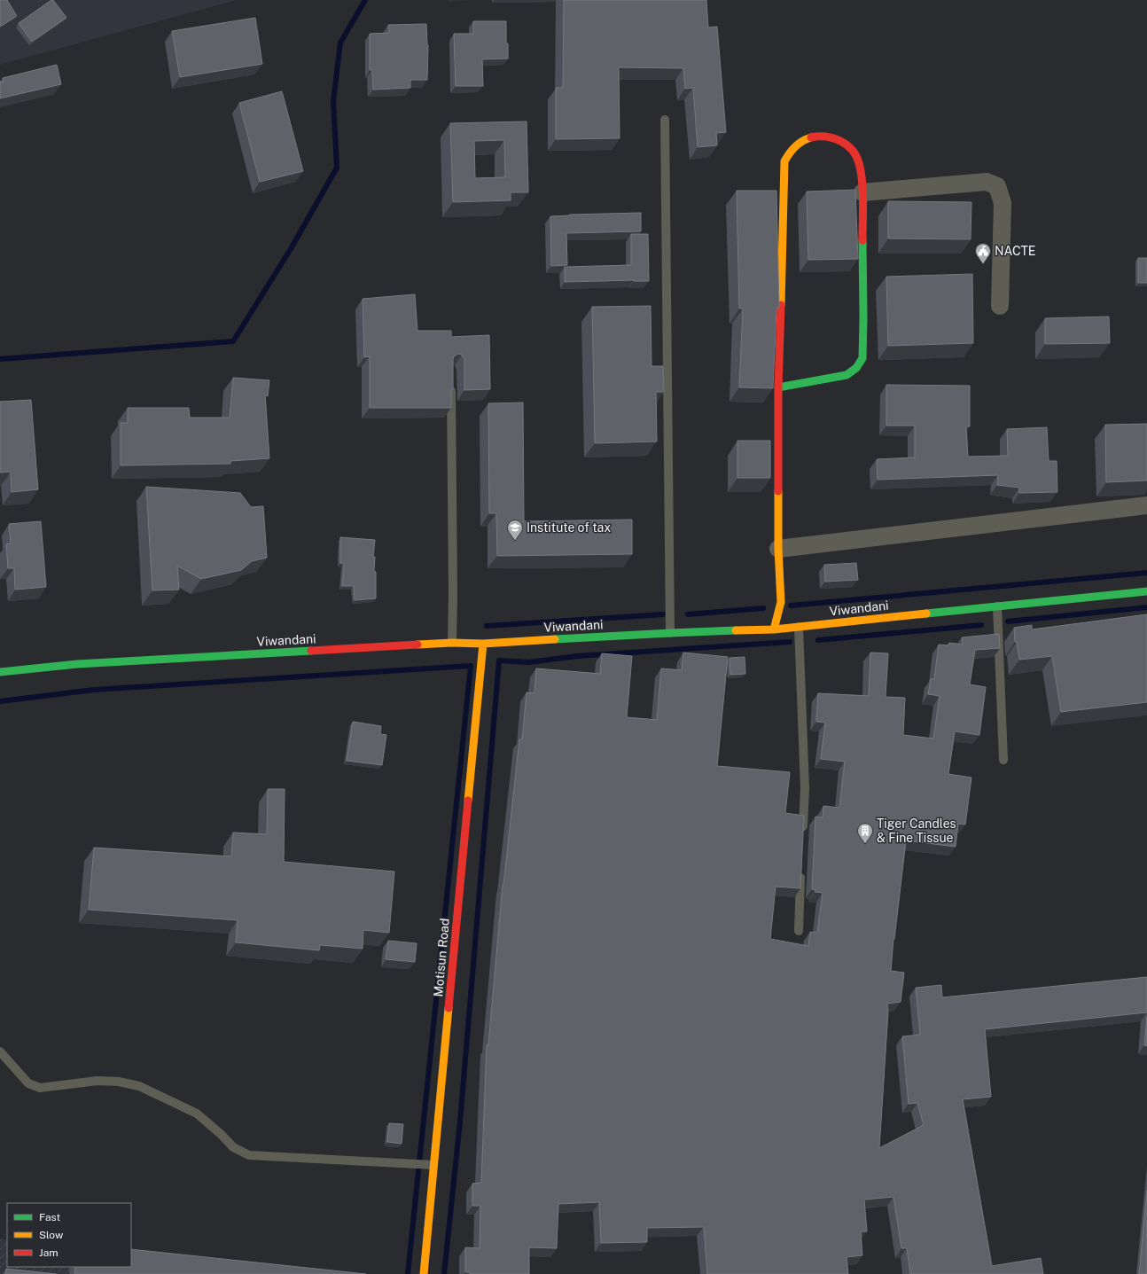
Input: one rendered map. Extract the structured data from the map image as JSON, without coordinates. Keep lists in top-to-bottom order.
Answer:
{
  "streets": {
    "street": ["Viwandani", "Motisun Road"]
  },
  "crossings": [
    ["Viwandani", "Motisun Road"]
  ],
  "places": {
    "public building": ["NACTE"],
    "school or university": ["Institute of tax"],
    "building": ["Tiger Candles & Fine Tissue"]
  },
  "legend": ["Fast", "Slow", "Jam"]
}
